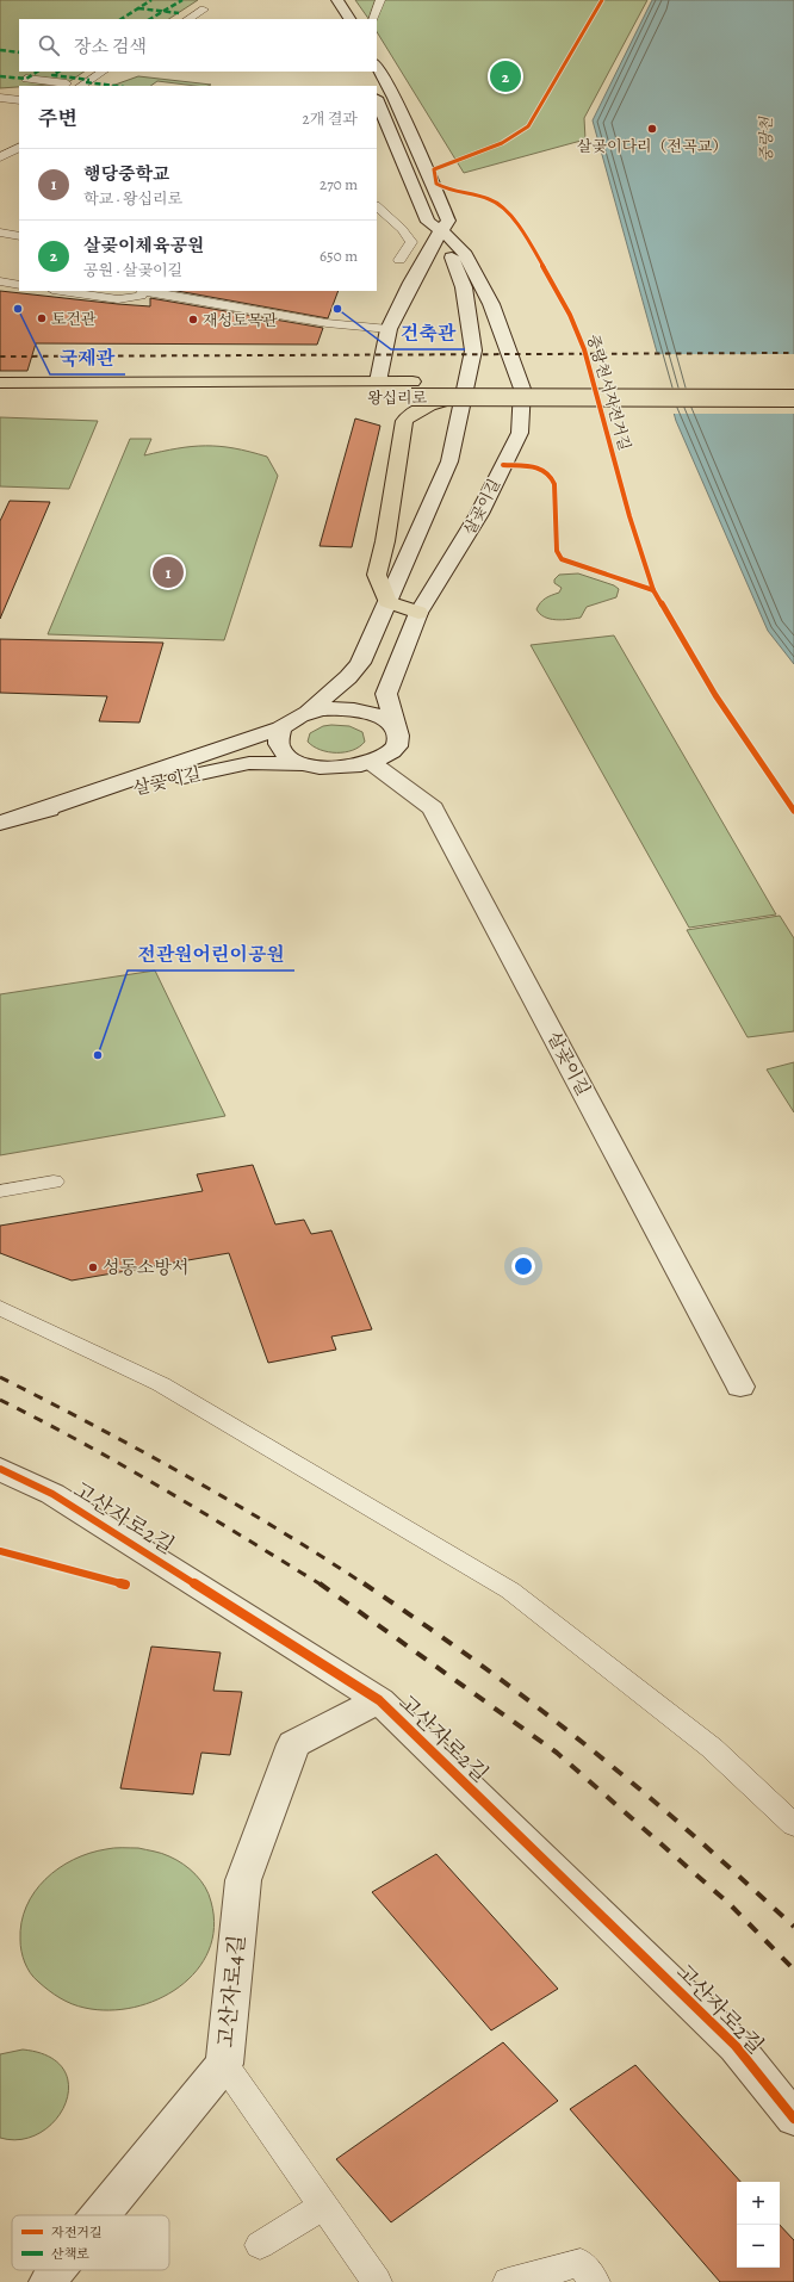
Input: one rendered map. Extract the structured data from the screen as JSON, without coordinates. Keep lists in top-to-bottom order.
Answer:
{
  "streets": {
    "main road": [
      "왕십리로",
      "살곶이길",
      "고산자로2길",
      "고산자로4길"
    ],
    "cycle path": ["중랑천서자전거길"]
  },
  "crossings": [
    ["고산자로2길", "고산자로4길"]
  ],
  "water": ["중랑천"],
  "places": [
    "살곶이다리（전곡교）",
    "국제관",
    "건축관",
    "토건관",
    "재성토목관",
    "전관원어린이공원",
    "성동소방서"
  ],
  "legend": ["자전거길", "산책로"],
  "page": {
    "search": "장소 검색",
    "pins": ["2", "1"],
    "heading": ["주변", "2개 결과"],
    "list": [
      {
        "mark": "1",
        "name": "행당중학교",
        "note": "학교 · 왕십리로",
        "value": "270 m"
      },
      {
        "mark": "2",
        "name": "살곶이체육공원",
        "note": "공원 · 살곶이길",
        "value": "650 m"
      }
    ],
    "map_buttons": ["+", "−"]
  }
}
